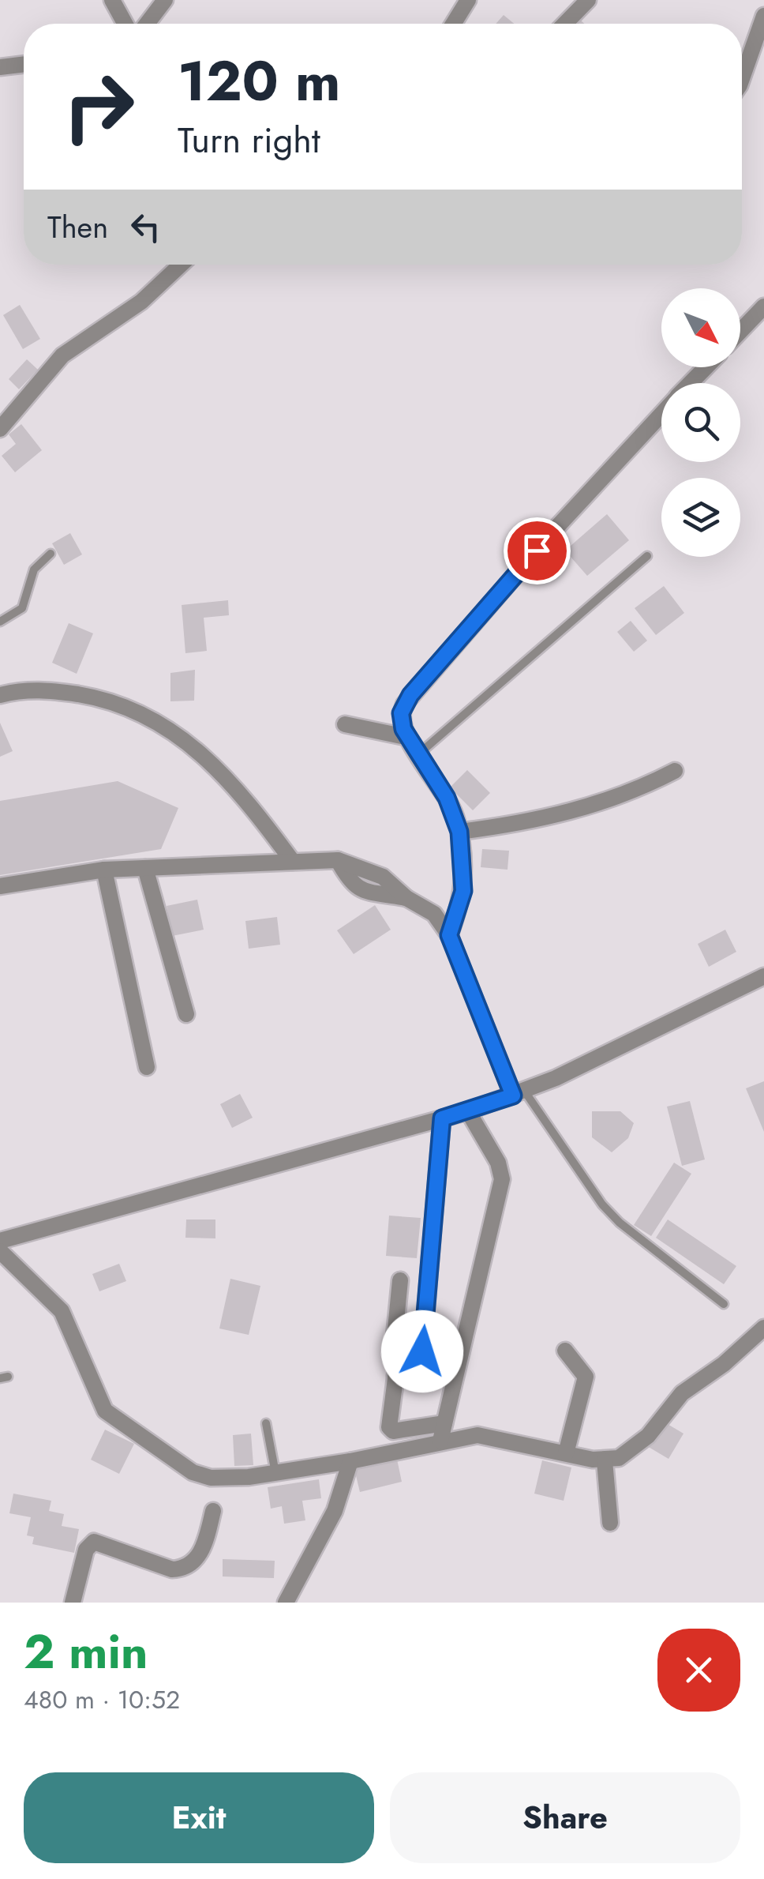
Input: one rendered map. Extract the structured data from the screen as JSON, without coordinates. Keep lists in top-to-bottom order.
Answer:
{
  "north": "bottom right",
  "page": {
    "turn": ["120 m", "Turn right"],
    "then": "Then",
    "heading": ["2 min", "480 m · 10:52"],
    "buttons": ["Exit", "Share"]
  }
}
